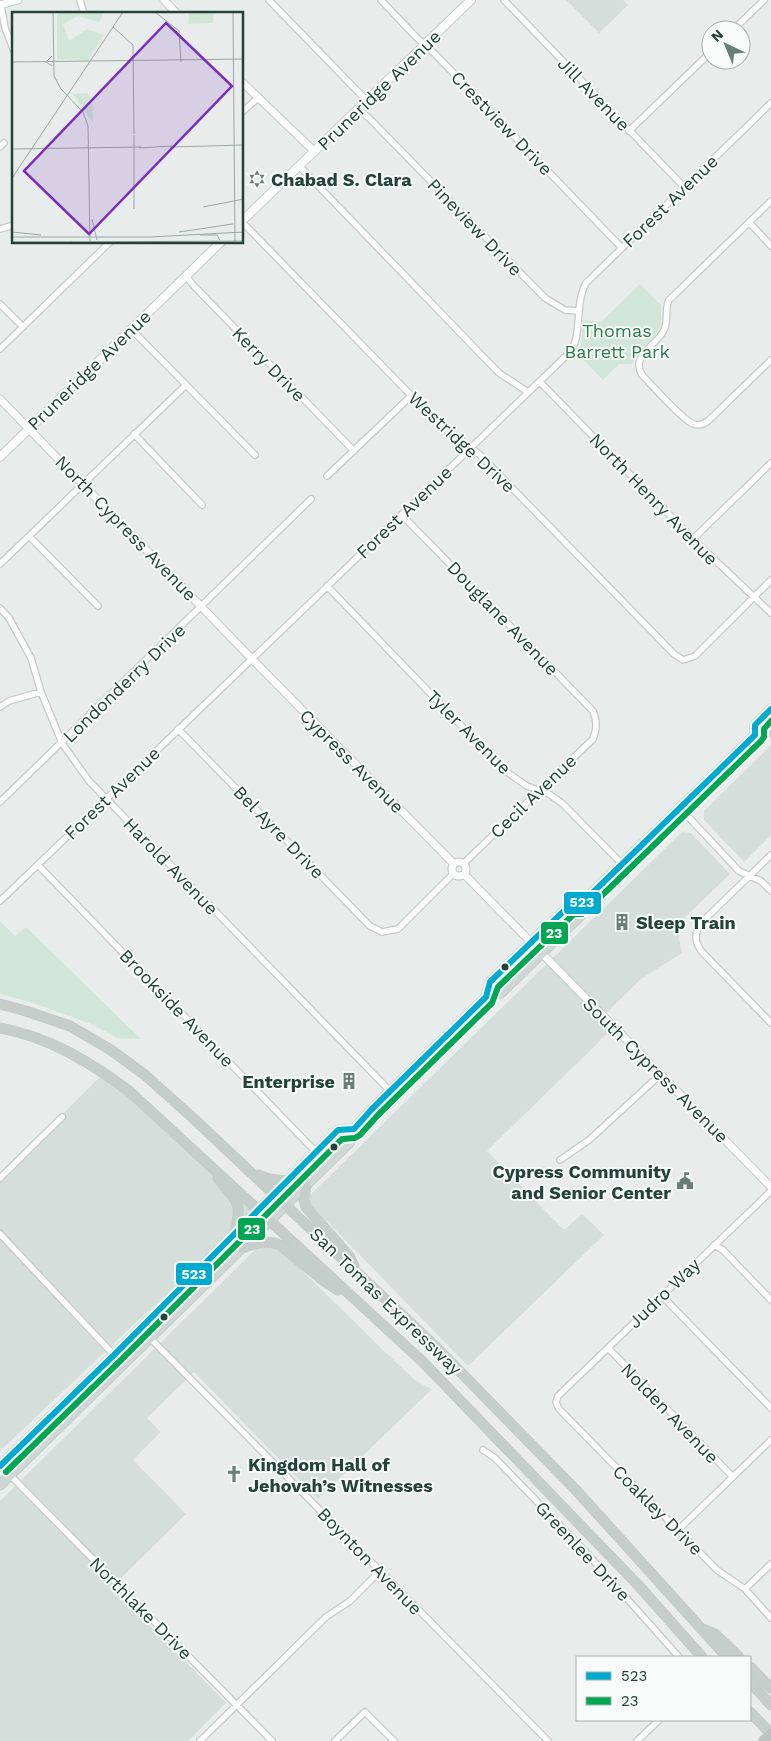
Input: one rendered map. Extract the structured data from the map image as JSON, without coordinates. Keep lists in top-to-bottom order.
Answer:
{
  "streets": {
    "highway": ["San Tomas Expressway"],
    "main road": ["Pruneridge Avenue"],
    "street": [
      "Jill Avenue",
      "Crestview Drive",
      "Forest Avenue",
      "Pineview Drive",
      "Kerry Drive",
      "Westridge Drive",
      "North Henry Avenue",
      "North Cypress Avenue",
      "Douglane Avenue",
      "Londonderry Drive",
      "Tyler Avenue",
      "Cypress Avenue",
      "Cecil Avenue",
      "Bel Ayre Drive",
      "Harold Avenue",
      "Brookside Avenue",
      "South Cypress Avenue",
      "Judro Way",
      "Nolden Avenue",
      "Coakley Drive",
      "Greenlee Drive",
      "Boynton Avenue",
      "Northlake Drive"
    ]
  },
  "crossings": [
    ["Pruneridge Avenue", "Crestview Drive"],
    ["Pruneridge Avenue", "Pineview Drive"],
    ["Pruneridge Avenue", "Kerry Drive"],
    ["Pruneridge Avenue", "North Cypress Avenue"],
    ["Jill Avenue", "Forest Avenue"],
    ["Crestview Drive", "Forest Avenue"],
    ["Forest Avenue", "Pineview Drive"],
    ["Forest Avenue", "Westridge Drive"],
    ["Forest Avenue", "North Henry Avenue"],
    ["Forest Avenue", "North Cypress Avenue"],
    ["Forest Avenue", "Douglane Avenue"],
    ["Forest Avenue", "Tyler Avenue"],
    ["Forest Avenue", "Cypress Avenue"],
    ["Forest Avenue", "Bel Ayre Drive"],
    ["Forest Avenue", "Harold Avenue"],
    ["Forest Avenue", "Brookside Avenue"],
    ["Westridge Drive", "North Henry Avenue"],
    ["North Cypress Avenue", "Londonderry Drive"],
    ["North Cypress Avenue", "Cypress Avenue"],
    ["Douglane Avenue", "Cecil Avenue"],
    ["Londonderry Drive", "Harold Avenue"],
    ["Tyler Avenue", "Cecil Avenue"],
    ["Cypress Avenue", "Cecil Avenue"],
    ["Cypress Avenue", "Bel Ayre Drive"],
    ["Cecil Avenue", "Bel Ayre Drive"],
    ["South Cypress Avenue", "Judro Way"],
    ["Judro Way", "Nolden Avenue"],
    ["Judro Way", "Coakley Drive"]
  ],
  "parks": ["Thomas Barrett Park"],
  "places": {
    "synagogue": ["Chabad S. Clara"],
    "building": ["Sleep Train", "Enterprise"],
    "public building": ["Cypress Community and Senior Center"],
    "church": ["Kingdom Hall of Jehovah’s Witnesses"]
  },
  "lines": ["transit line 523", "transit line 23"],
  "legend": ["523", "23"],
  "north": "top left"
}
